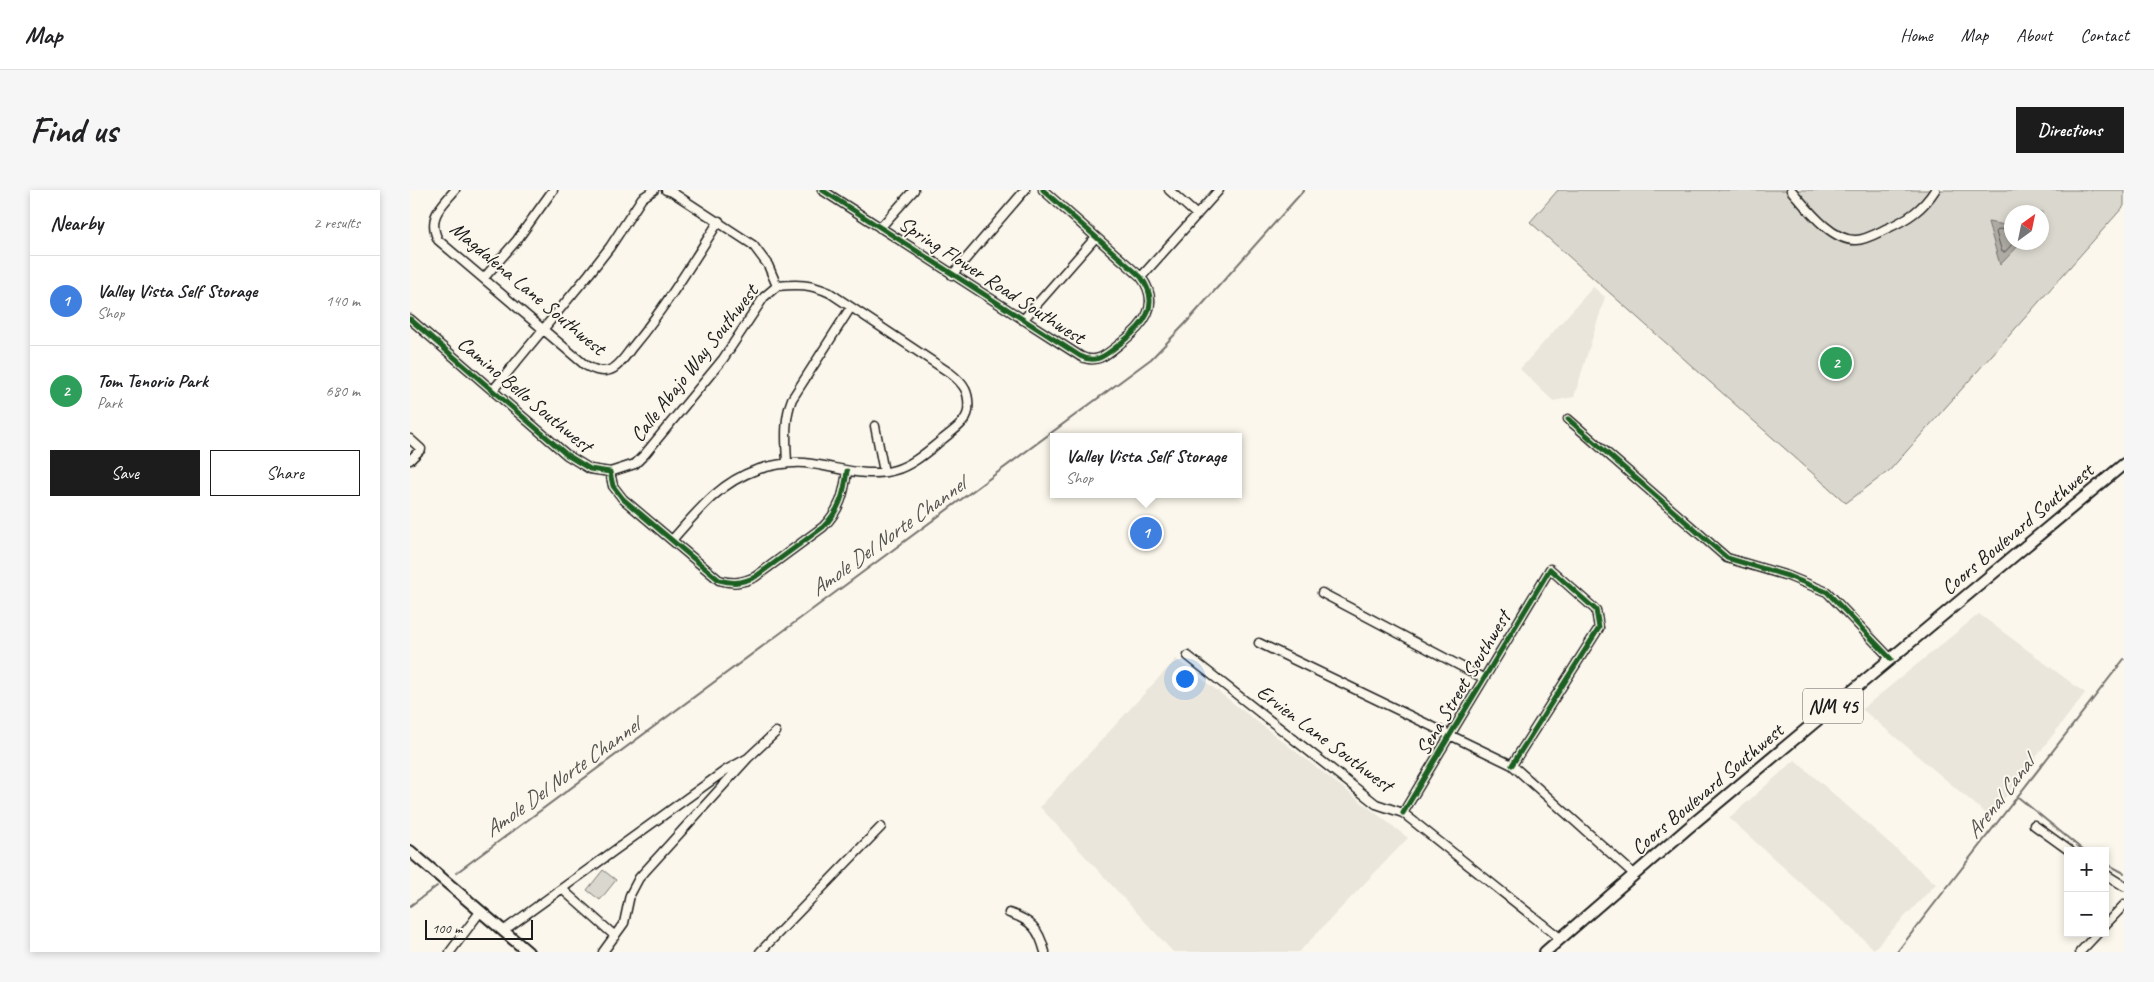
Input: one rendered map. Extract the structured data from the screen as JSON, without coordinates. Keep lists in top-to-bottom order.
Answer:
{
  "streets": {
    "main road": ["Coors Boulevard Southwest", "NM 45"],
    "street": [
      "Spring Flower Road Southwest",
      "Magdalena Lane Southwest",
      "Calle Abajo Way Southwest",
      "Camino Bello Southwest",
      "Sena Street Southwest",
      "Ervien Lane Southwest"
    ]
  },
  "crossings": [
    ["Calle Abajo Way Southwest", "Camino Bello Southwest"],
    ["Coors Boulevard Southwest", "Ervien Lane Southwest"],
    ["Sena Street Southwest", "Ervien Lane Southwest"]
  ],
  "water": ["Amole Del Norte Channel", "Arenal Canal"],
  "scale_bar": "100 m",
  "north": "top right",
  "page": {
    "header": "Map",
    "nav": [
      "Home",
      "Map",
      "About",
      "Contact"
    ],
    "buttons": [
      "Directions",
      ["Save", "Share"]
    ],
    "title": "Find us",
    "heading": ["Nearby", "2 results"],
    "list": [
      {
        "mark": "1",
        "name": "Valley Vista Self Storage",
        "note": "Shop",
        "value": "140 m"
      },
      {
        "mark": "2",
        "name": "Tom Tenorio Park",
        "note": "Park",
        "value": "680 m"
      }
    ],
    "pins": ["2", "1"],
    "popup": ["Valley Vista Self Storage", "Shop"],
    "map_buttons": ["+", "−"],
    "scale": "100 m"
  }
}
